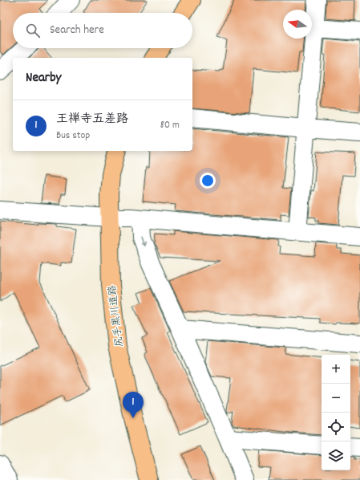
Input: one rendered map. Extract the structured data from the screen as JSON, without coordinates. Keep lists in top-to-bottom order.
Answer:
{
  "streets": {
    "main road": ["尻手黒川道路"]
  },
  "north": "left",
  "page": {
    "search": "Search here",
    "heading": "Nearby",
    "list": [
      {
        "mark": "1",
        "name": "王禅寺五差路",
        "note": "Bus stop",
        "value": "80 m"
      }
    ],
    "map_buttons": ["+", "−"],
    "pins": "1"
  }
}
